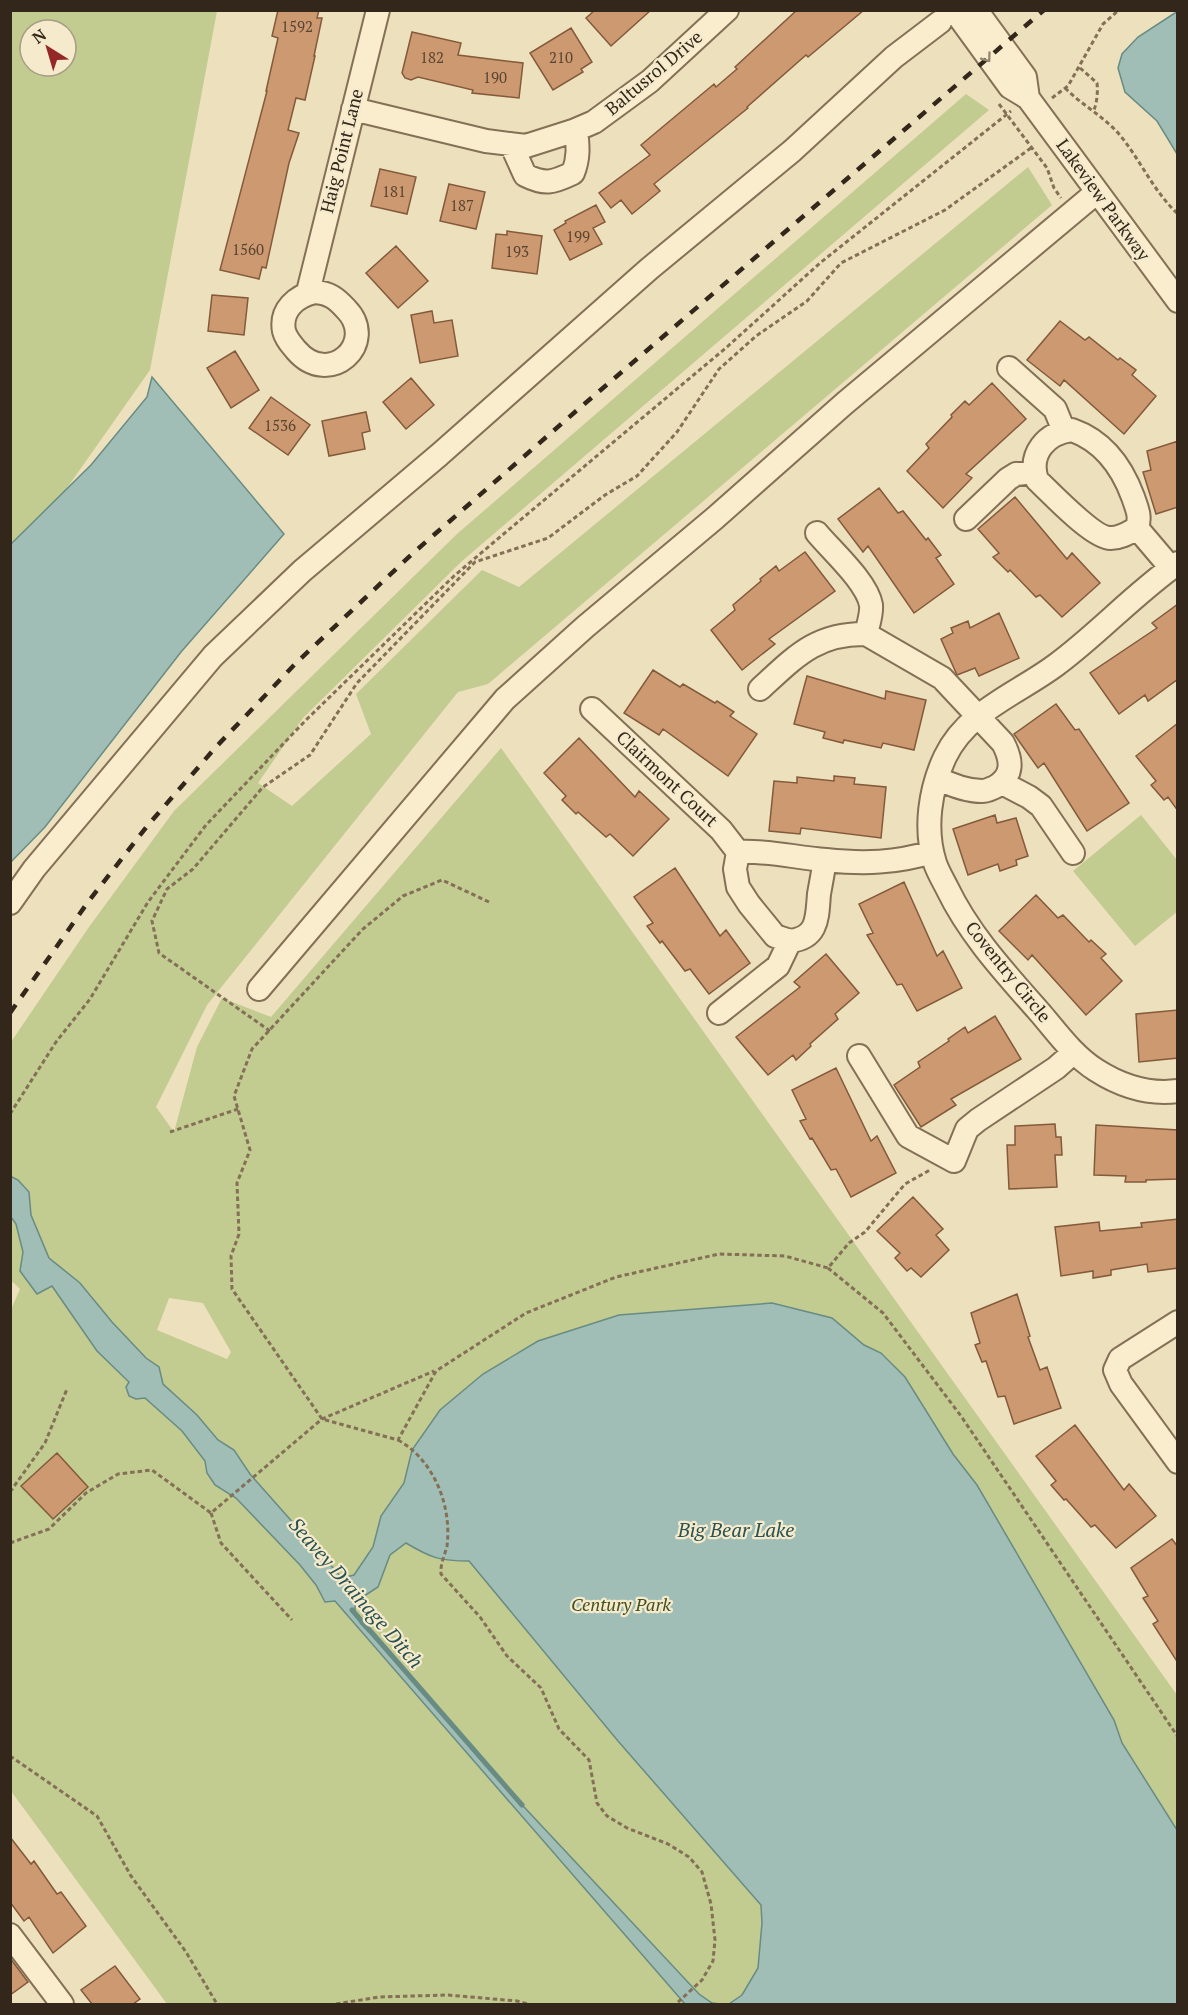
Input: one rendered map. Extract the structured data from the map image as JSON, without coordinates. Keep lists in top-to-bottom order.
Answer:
{
  "streets": {
    "street": [
      "Baltusrol Drive",
      "Haig Point Lane",
      "Lakeview Parkway",
      "Clairmont Court",
      "Coventry Circle"
    ]
  },
  "crossings": [
    ["Baltusrol Drive", "Haig Point Lane"]
  ],
  "water": ["Big Bear Lake", "Seavey Drainage Ditch"],
  "parks": ["Century Park"],
  "house_numbers": [
    "1592",
    "182",
    "210",
    "190",
    "181",
    "187",
    "199",
    "1560",
    "193",
    "1536"
  ],
  "north": "top left"
}
